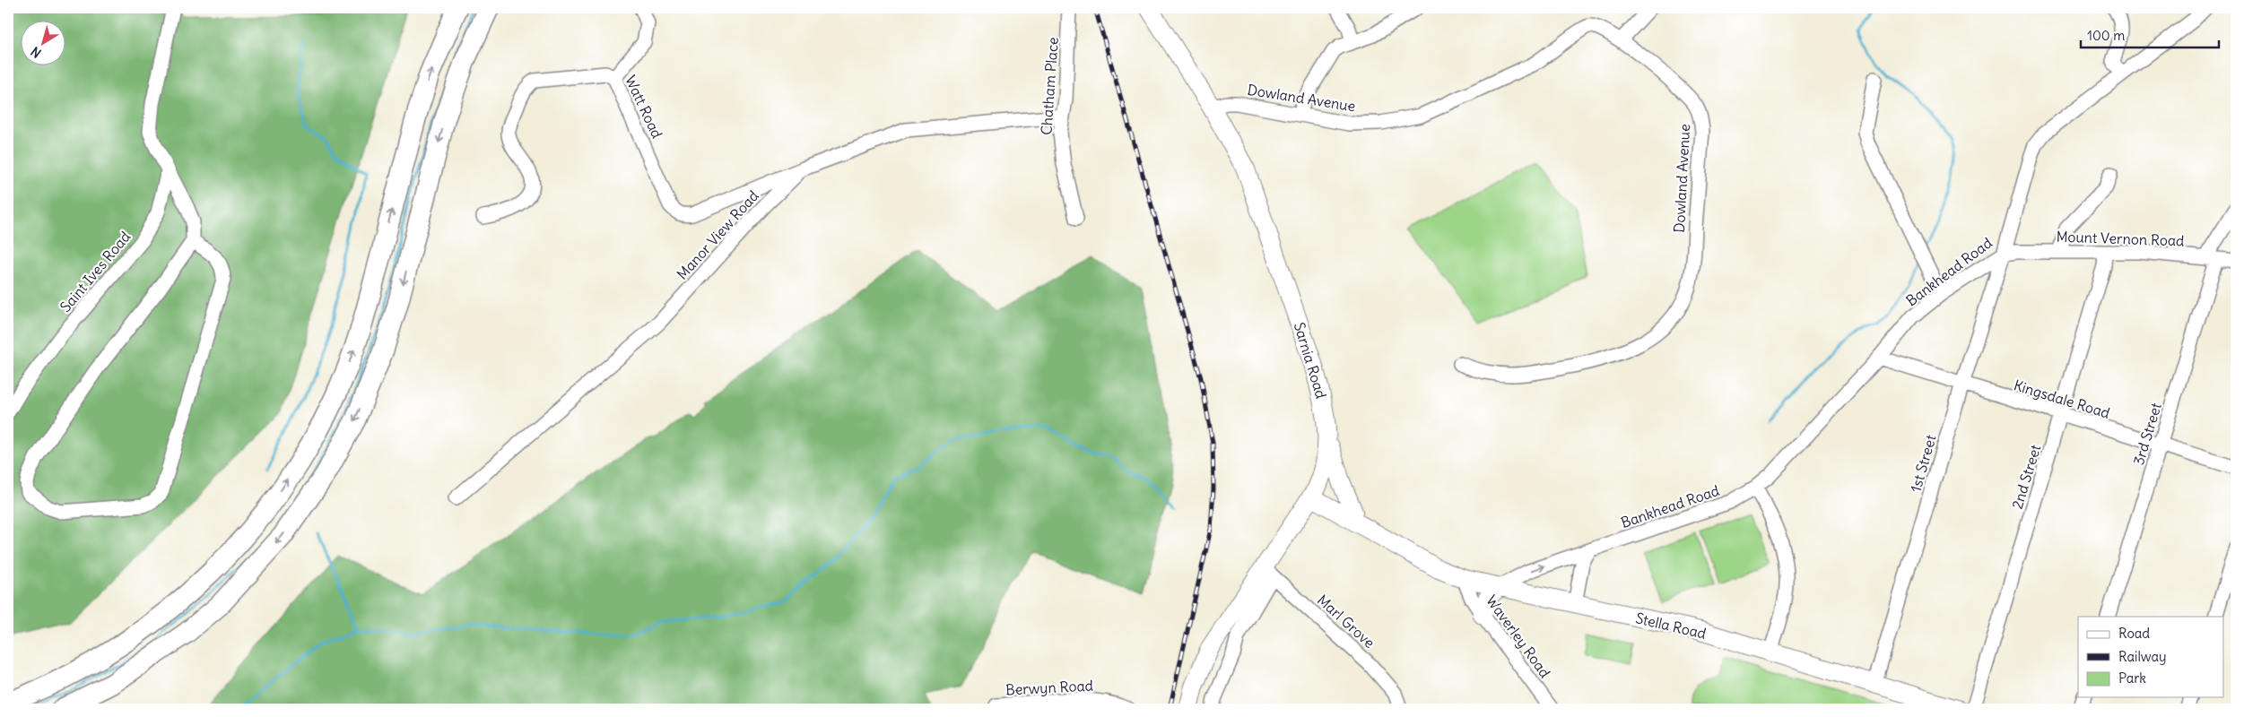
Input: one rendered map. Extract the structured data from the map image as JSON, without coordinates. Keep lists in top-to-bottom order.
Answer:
{
  "streets": {
    "main road": ["Sarnia Road", "Stella Road"],
    "street": [
      "Chatham Place",
      "Dowland Avenue",
      "Watt Road",
      "Manor View Road",
      "Mount Vernon Road",
      "Saint Ives Road",
      "Bankhead Road",
      "Kingsdale Road",
      "3rd Street",
      "1st Street",
      "2nd Street",
      "Marl Grove",
      "Waverley Road",
      "Berwyn Road"
    ]
  },
  "crossings": [
    ["Chatham Place", "Manor View Road"],
    ["Dowland Avenue", "Sarnia Road"],
    ["Watt Road", "Manor View Road"],
    ["Mount Vernon Road", "Bankhead Road"],
    ["Mount Vernon Road", "3rd Street"],
    ["Mount Vernon Road", "1st Street"],
    ["Mount Vernon Road", "2nd Street"],
    ["Bankhead Road", "Kingsdale Road"],
    ["Bankhead Road", "1st Street"],
    ["Bankhead Road", "Stella Road"],
    ["Sarnia Road", "Marl Grove"],
    ["Sarnia Road", "Stella Road"],
    ["Kingsdale Road", "3rd Street"],
    ["Kingsdale Road", "1st Street"],
    ["Kingsdale Road", "2nd Street"],
    ["1st Street", "Stella Road"],
    ["Stella Road", "Waverley Road"]
  ],
  "legend": ["Road", "Railway", "Park"],
  "scale_bar": "100 m",
  "north": "bottom left"
}
